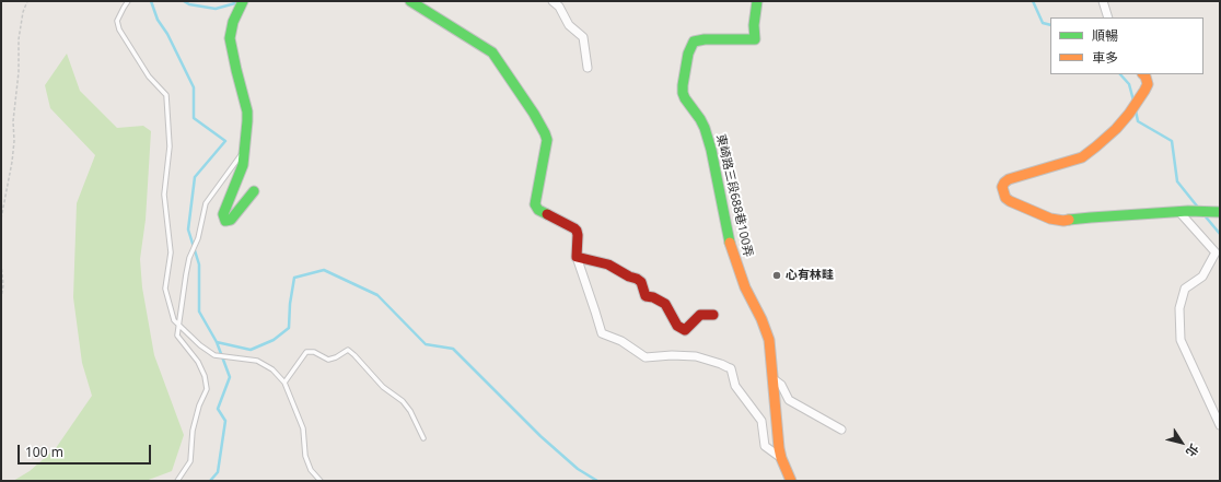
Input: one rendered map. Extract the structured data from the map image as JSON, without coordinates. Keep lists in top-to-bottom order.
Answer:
{
  "streets": {
    "street": ["東崎路三段688巷100弄"]
  },
  "places": ["心有林畦"],
  "legend": ["順暢", "車多"],
  "scale_bar": "100 m",
  "north": "bottom right"
}
